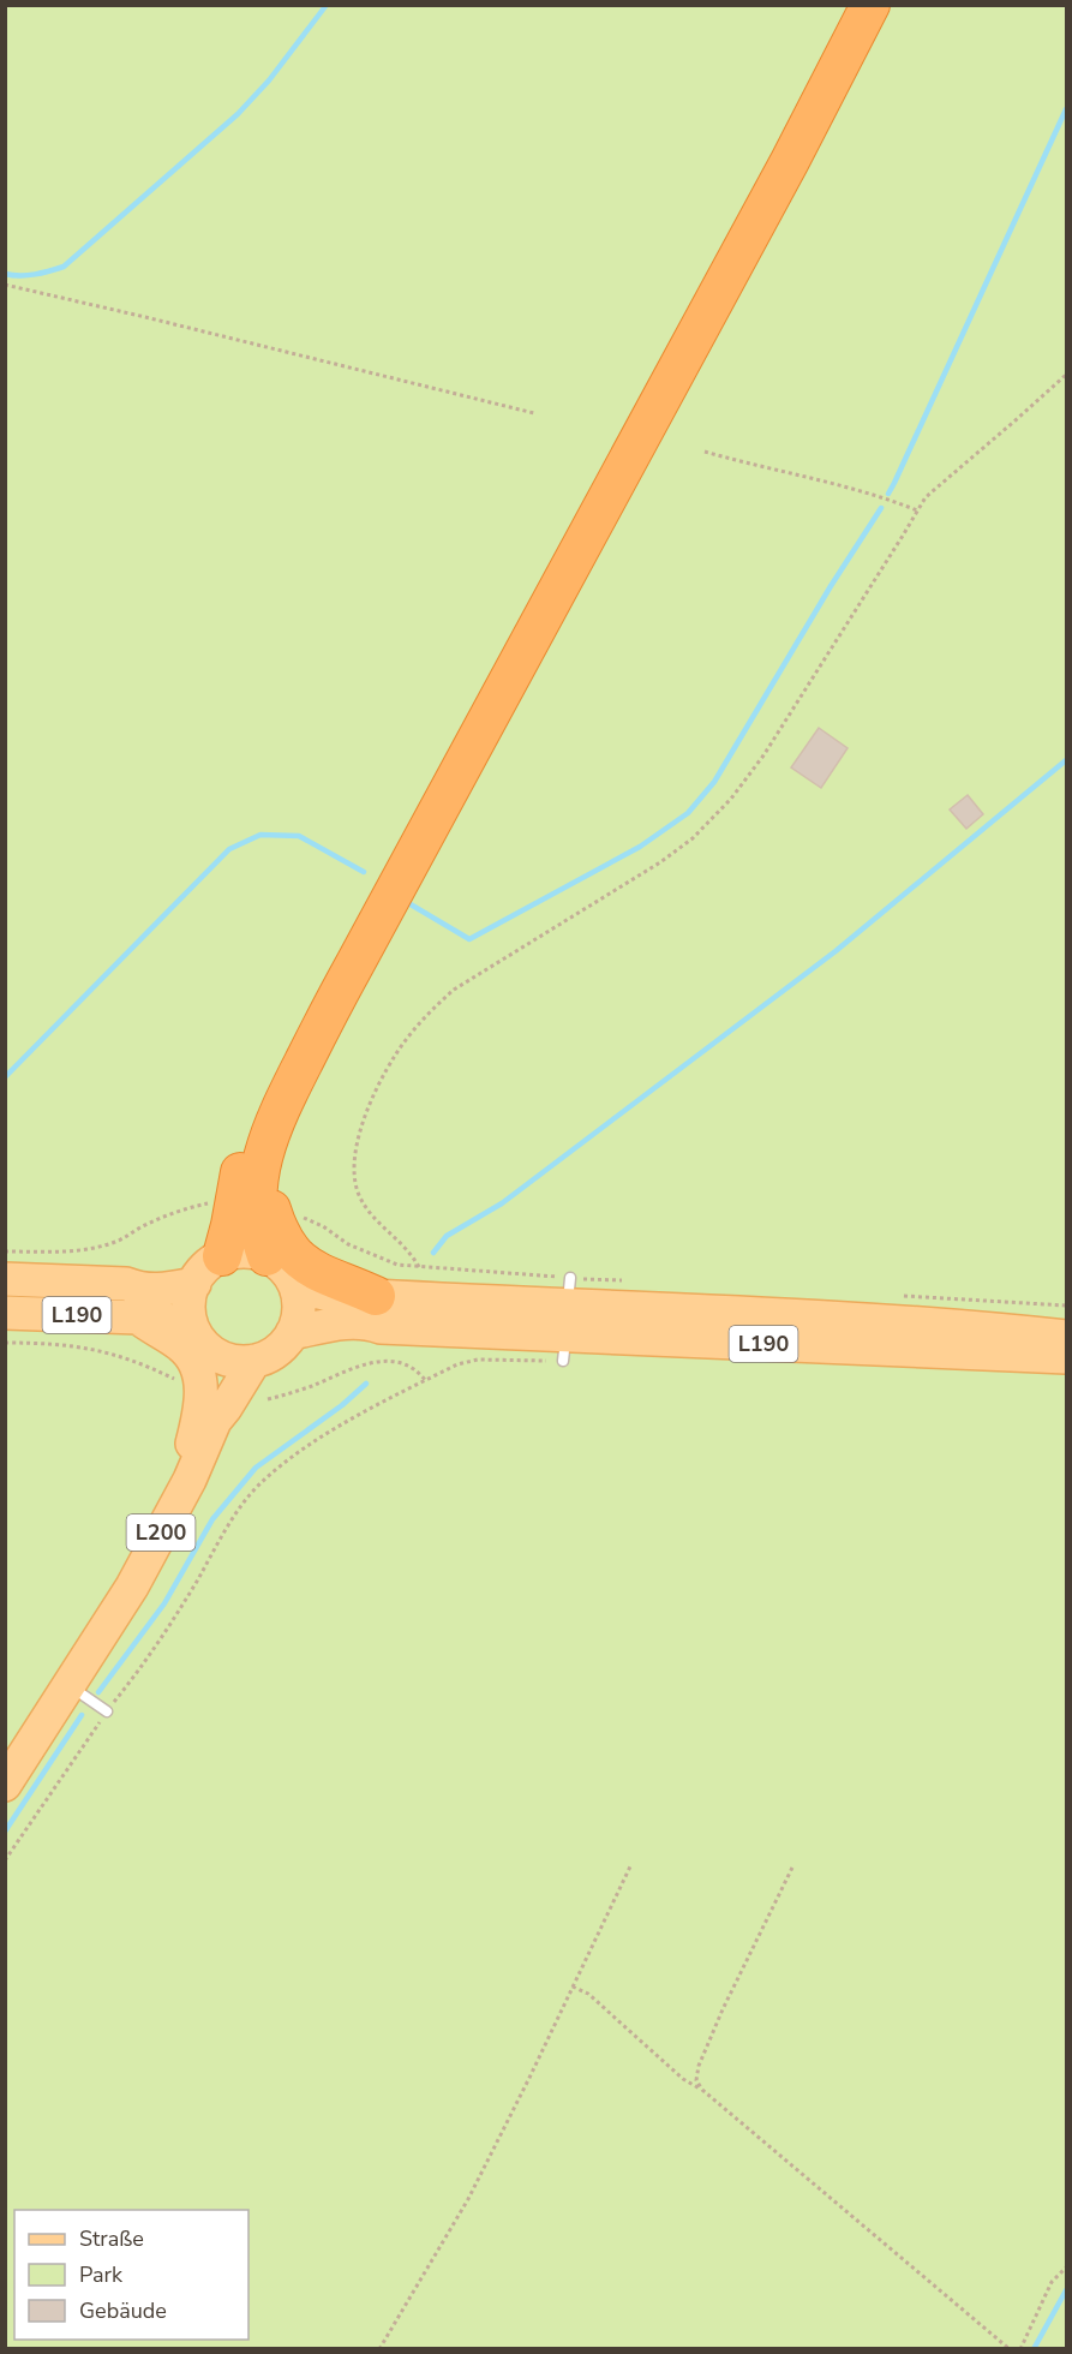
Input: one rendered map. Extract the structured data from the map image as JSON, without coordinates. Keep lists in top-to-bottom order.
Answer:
{
  "streets": {
    "main road": ["L190", "L200"]
  },
  "crossings": [
    ["L190", "L200"]
  ],
  "legend": ["Straße", "Park", "Gebäude"]
}
